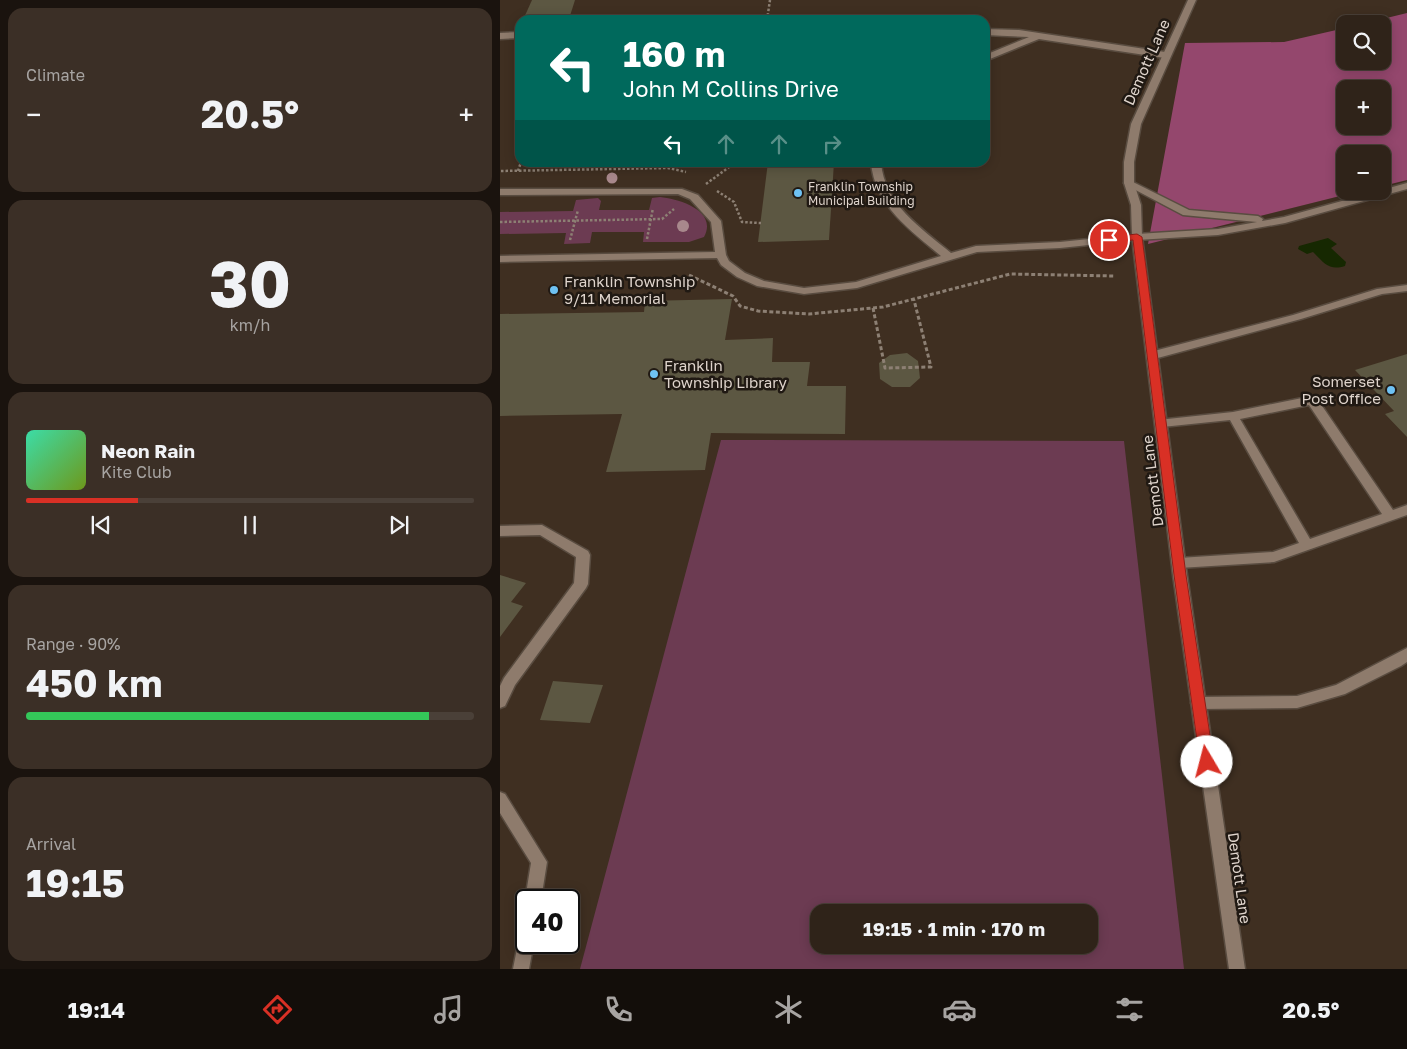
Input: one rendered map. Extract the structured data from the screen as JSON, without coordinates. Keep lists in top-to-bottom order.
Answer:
{
  "streets": {
    "street": ["Demott Lane"]
  },
  "places": [
    "Franklin Township Municipal Building",
    "Franklin Township 9/11 Memorial",
    "Franklin Township Library",
    "Somerset Post Office"
  ],
  "page": {
    "tile": [
      "Climate",
      ["30", "km/h"],
      ["Range · 90%", "450 km"],
      ["Arrival", "19:15"]
    ],
    "map_buttons": ["+", "−"],
    "turn": ["160 m", "John M Collins Drive"],
    "heat": ["−", "20.5°", "+"],
    "song": ["Neon Rain", "Kite Club"],
    "limit": "40",
    "trip": "19:15 · 1 min · 170 m",
    "tabs": ["19:14", "20.5°"]
  }
}
